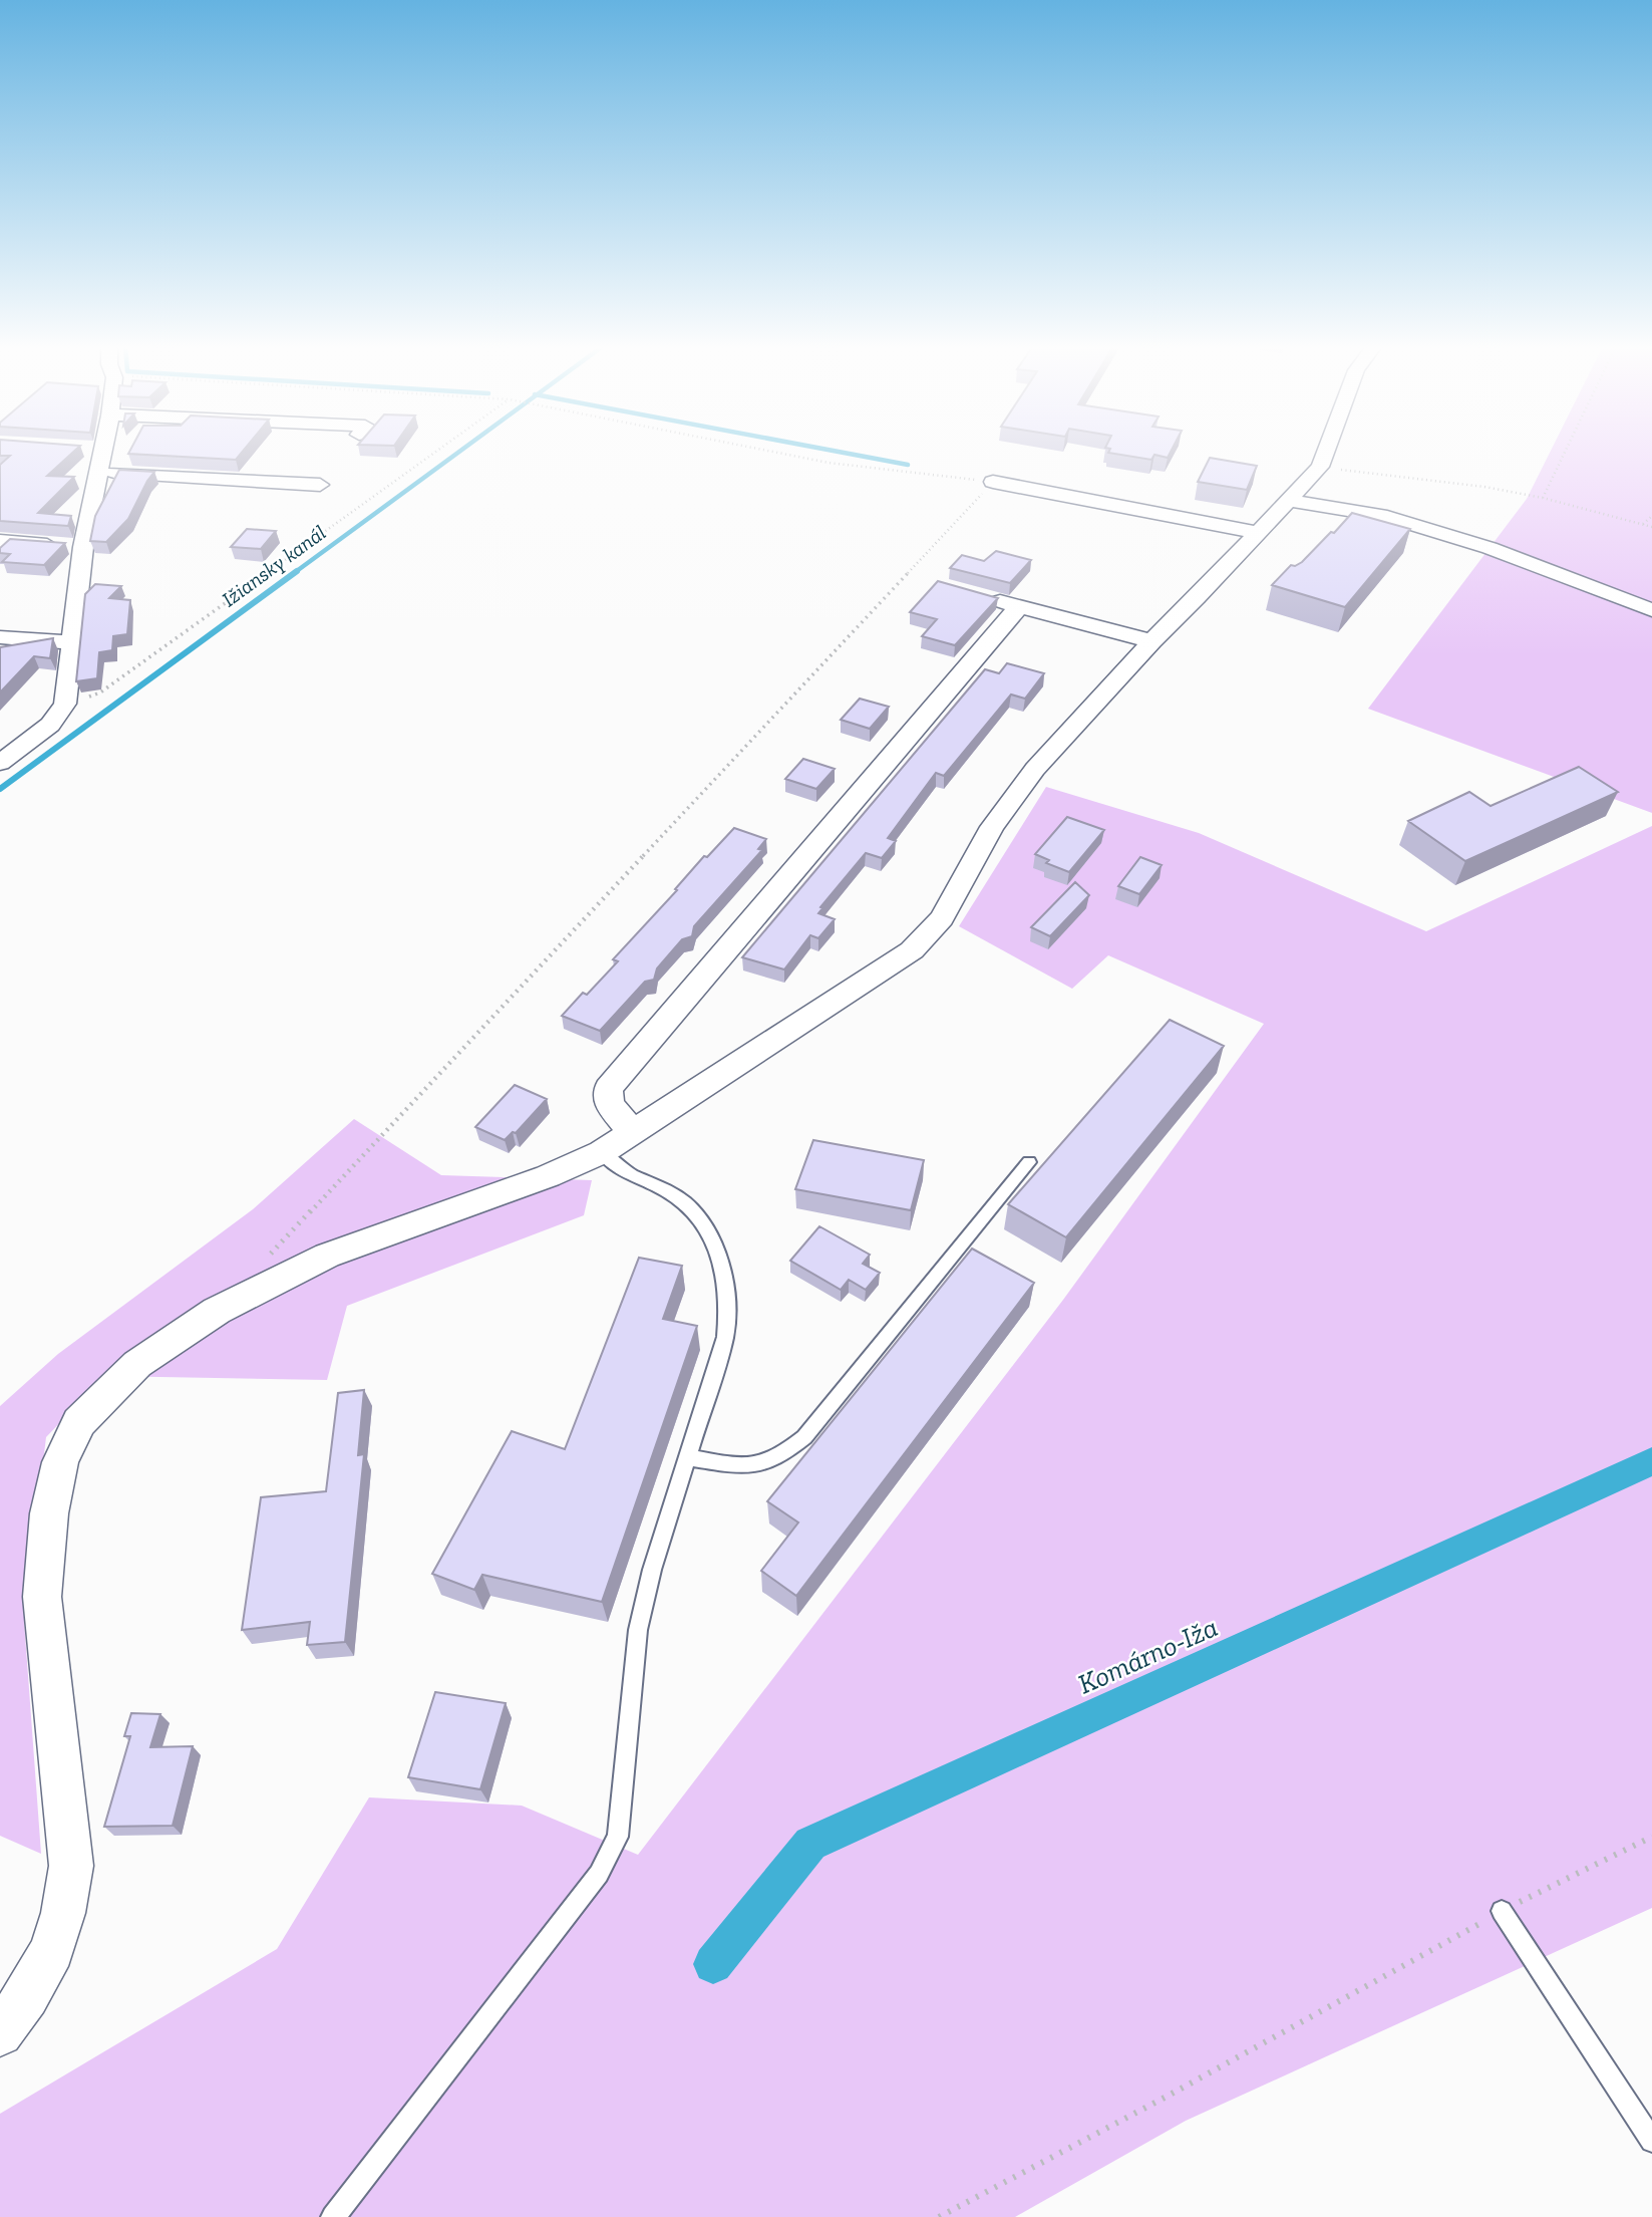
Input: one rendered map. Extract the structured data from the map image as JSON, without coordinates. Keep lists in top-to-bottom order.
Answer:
{
  "water": ["Ižiansky kanál", "Komárno-Iža"]
}
